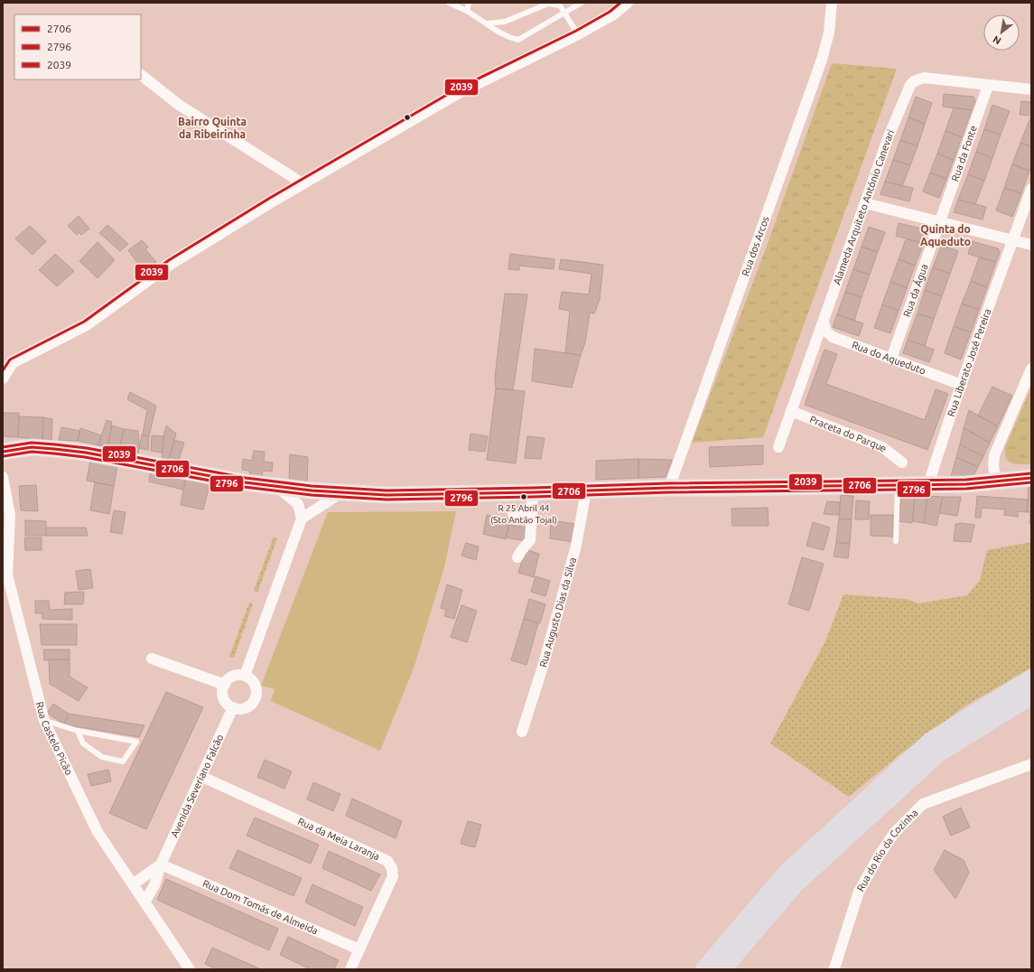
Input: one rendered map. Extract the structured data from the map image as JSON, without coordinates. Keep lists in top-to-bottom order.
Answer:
{
  "streets": {
    "street": [
      "Rua da Fonte",
      "Alameda Arquiteto António Canevari",
      "Rua dos Arcos",
      "Rua da Água",
      "Rua do Aqueduto",
      "Rua Liberato José Pereira",
      "Praceta do Parque",
      "Rua Augusto Dias da Silva",
      "Rua Castelo Picão",
      "Avenida Severiano Falcão",
      "Rua da Meia Laranja",
      "Rua do Rio da Cozinha",
      "Rua Dom Tomás de Almeida"
    ]
  },
  "crossings": [
    ["Rua da Fonte", "Alameda Arquiteto António Canevari"],
    ["Rua da Fonte", "Rua da Água"],
    ["Alameda Arquiteto António Canevari", "Rua do Aqueduto"],
    ["Alameda Arquiteto António Canevari", "Praceta do Parque"],
    ["Rua da Água", "Rua do Aqueduto"],
    ["Rua do Aqueduto", "Rua Liberato José Pereira"],
    ["Rua Castelo Picão", "Avenida Severiano Falcão"],
    ["Avenida Severiano Falcão", "Rua da Meia Laranja"],
    ["Avenida Severiano Falcão", "Rua Dom Tomás de Almeida"],
    ["Rua da Meia Laranja", "Rua Dom Tomás de Almeida"]
  ],
  "districts": ["Bairro Quinta da Ribeirinha", "Quinta do Aqueduto"],
  "places": ["R 25 Abril 44 (Sto Antão Tojal)"],
  "lines": ["transit line 2039", "transit line 2706", "transit line 2796"],
  "legend": ["2706", "2796", "2039"],
  "north": "bottom left"
}
